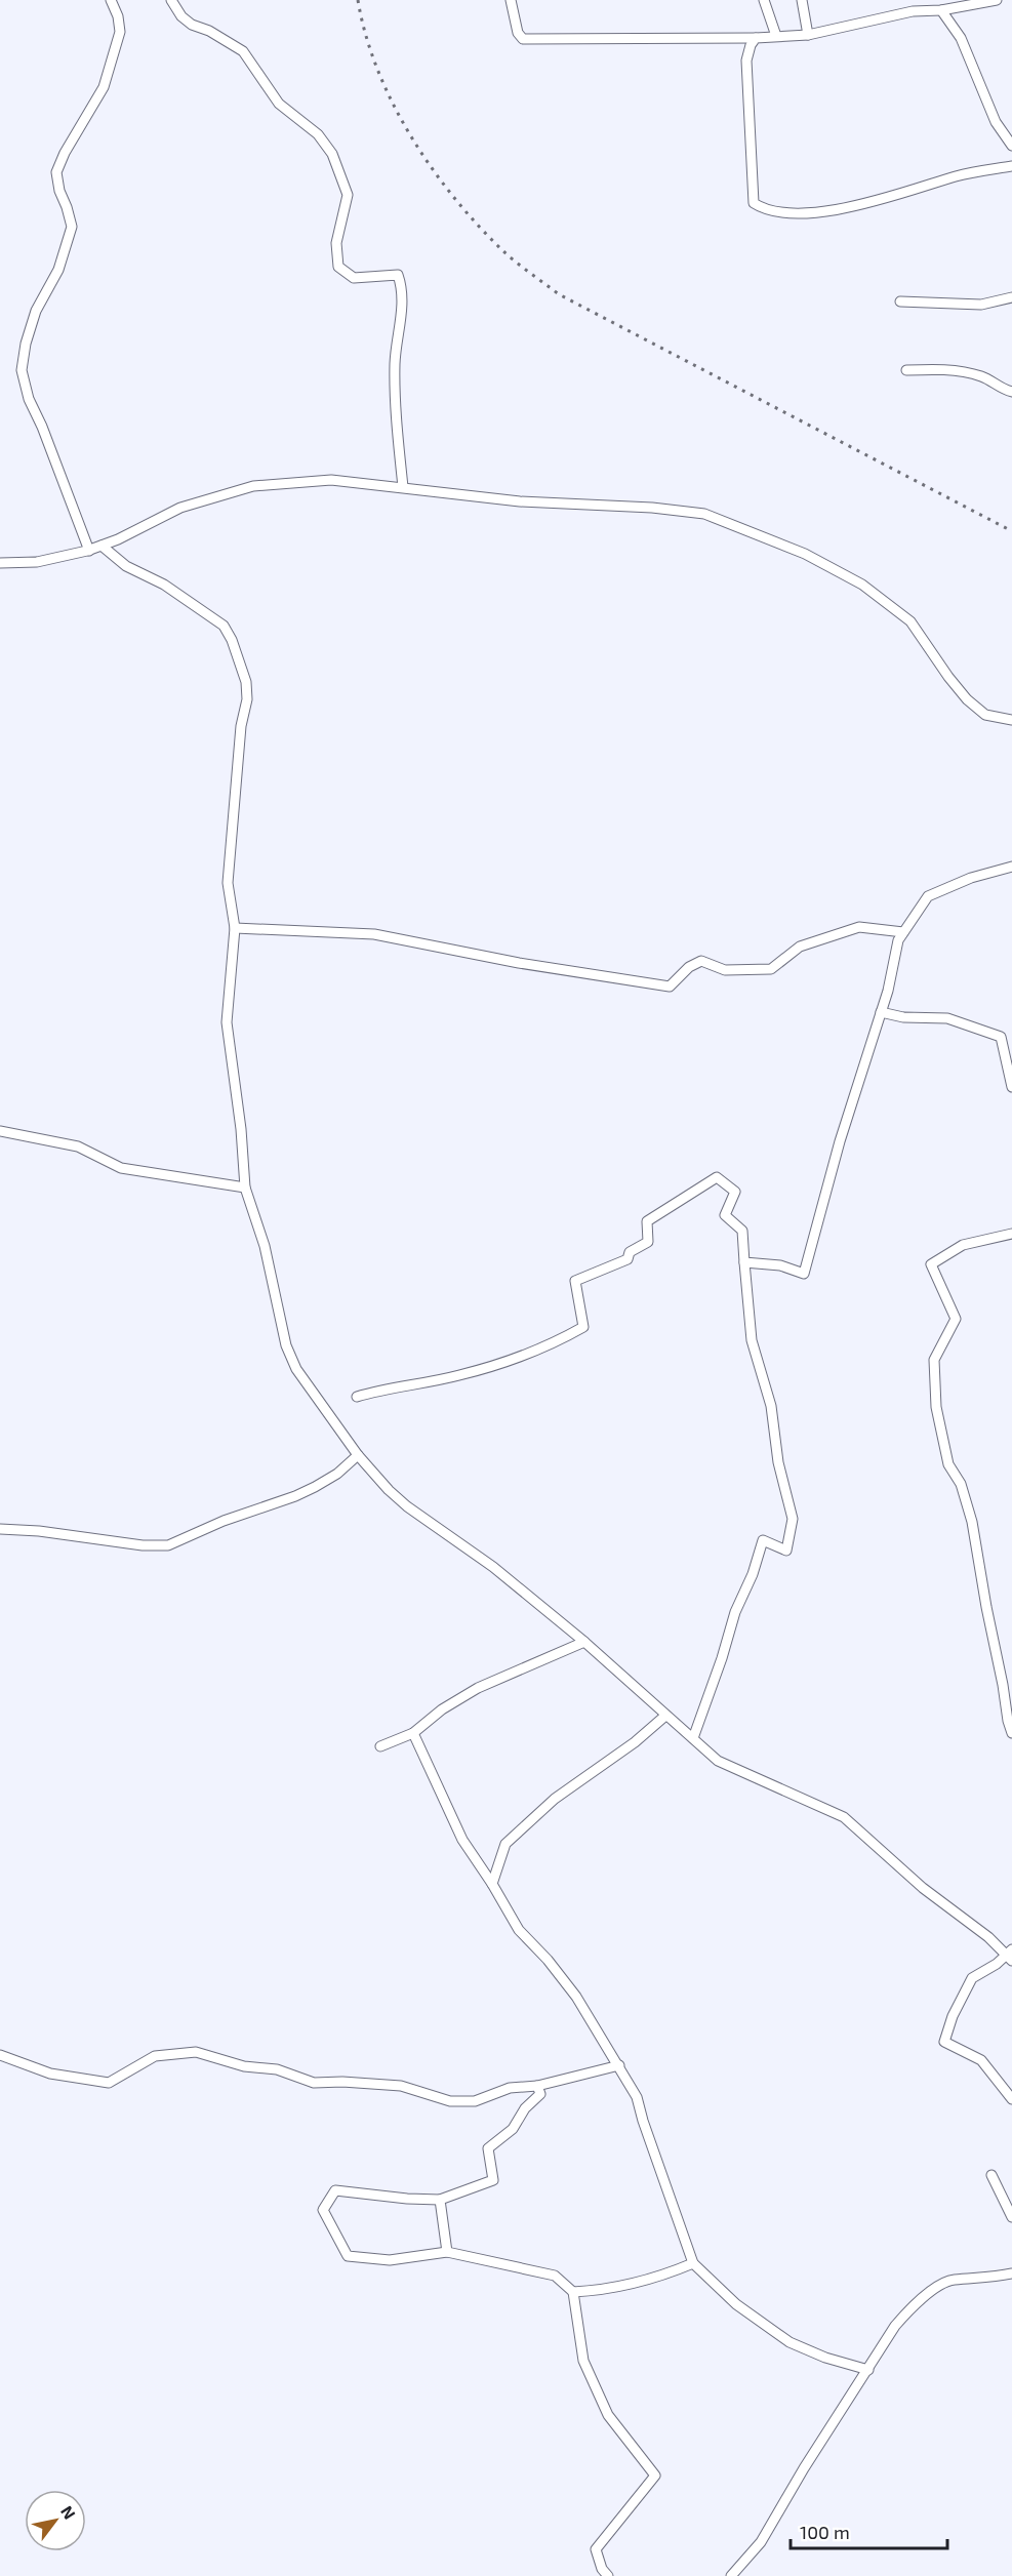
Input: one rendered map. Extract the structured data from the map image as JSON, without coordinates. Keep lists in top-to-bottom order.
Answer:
{
  "scale_bar": "100 m",
  "north": "top right"
}
